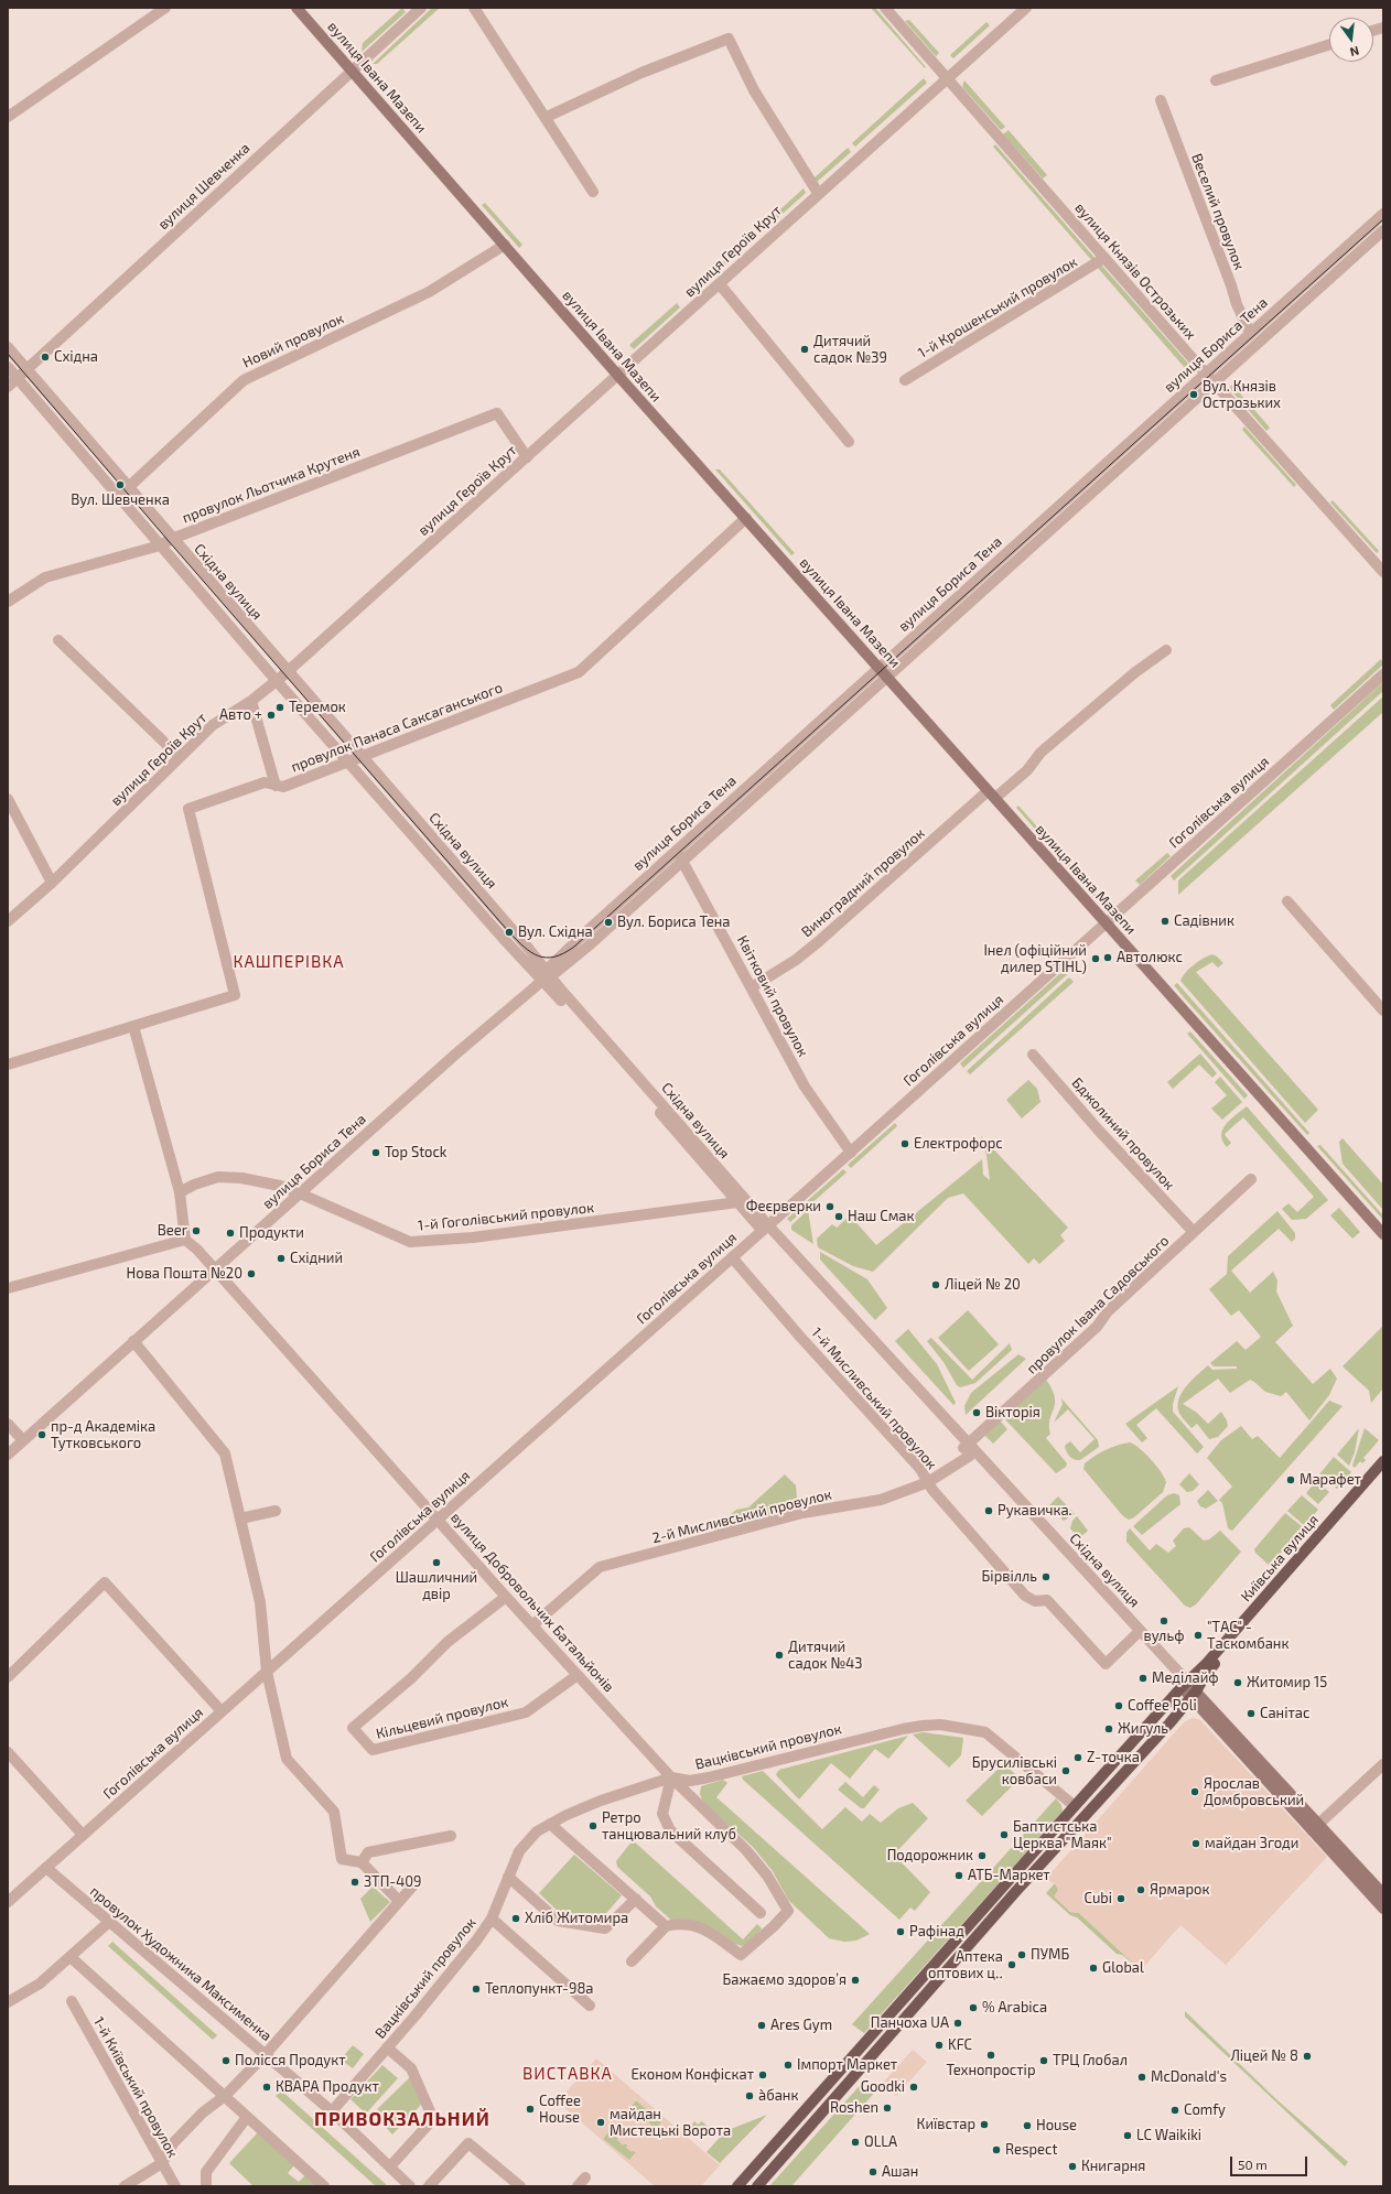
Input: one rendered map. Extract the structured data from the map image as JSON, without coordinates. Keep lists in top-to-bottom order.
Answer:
{
  "streets": {
    "main road": ["вулиця Івана Мазепи", "Східна вулиця", "Київська вулиця"],
    "street": [
      "вулиця Шевченка",
      "Веселий провулок",
      "вулиця Героїв Крут",
      "вулиця Князів Острозьких",
      "1-й Крошенський провулок",
      "Новий провулок",
      "вулиця Бориса Тена",
      "провулок Льотчика Крутеня",
      "провулок Панаса Саксаганського",
      "Гоголівська вулиця",
      "Виноградний провулок",
      "Квітковий провулок",
      "Бджолиний провулок",
      "1-й Гоголівський провулок",
      "провулок Івана Садовського",
      "1-й Мисливський провулок",
      "2-й Мисливський провулок",
      "вулиця Добровольчих Батальйонів",
      "Кільцевий провулок",
      "Вацківський провулок",
      "провулок Художника Максименка",
      "1-й Київський провулок"
    ]
  },
  "crossings": [
    ["вулиця Івана Мазепи", "вулиця Шевченка"],
    ["вулиця Івана Мазепи", "вулиця Героїв Крут"],
    ["вулиця Івана Мазепи", "Новий провулок"],
    ["вулиця Івана Мазепи", "вулиця Бориса Тена"],
    ["вулиця Івана Мазепи", "провулок Панаса Саксаганського"],
    ["вулиця Івана Мазепи", "Гоголівська вулиця"],
    ["вулиця Івана Мазепи", "Виноградний провулок"],
    ["вулиця Шевченка", "Східна вулиця"],
    ["Веселий провулок", "вулиця Бориса Тена"],
    ["вулиця Героїв Крут", "вулиця Князів Острозьких"],
    ["вулиця Героїв Крут", "провулок Льотчика Крутеня"],
    ["вулиця Героїв Крут", "Східна вулиця"],
    ["вулиця Князів Острозьких", "1-й Крошенський провулок"],
    ["вулиця Князів Острозьких", "вулиця Бориса Тена"],
    ["Новий провулок", "Східна вулиця"],
    ["вулиця Бориса Тена", "Східна вулиця"],
    ["вулиця Бориса Тена", "Квітковий провулок"],
    ["вулиця Бориса Тена", "1-й Гоголівський провулок"],
    ["вулиця Бориса Тена", "вулиця Добровольчих Батальйонів"],
    ["провулок Льотчика Крутеня", "Східна вулиця"],
    ["Східна вулиця", "провулок Панаса Саксаганського"],
    ["Східна вулиця", "Гоголівська вулиця"],
    ["Східна вулиця", "1-й Гоголівський провулок"],
    ["Східна вулиця", "провулок Івана Садовського"],
    ["Східна вулиця", "1-й Мисливський провулок"],
    ["Східна вулиця", "2-й Мисливський провулок"],
    ["Східна вулиця", "Київська вулиця"],
    ["Гоголівська вулиця", "Квітковий провулок"],
    ["Гоголівська вулиця", "1-й Мисливський провулок"],
    ["Гоголівська вулиця", "вулиця Добровольчих Батальйонів"],
    ["Гоголівська вулиця", "провулок Художника Максименка"],
    ["Виноградний провулок", "Квітковий провулок"],
    ["Бджолиний провулок", "провулок Івана Садовського"],
    ["провулок Івана Садовського", "2-й Мисливський провулок"],
    ["1-й Мисливський провулок", "2-й Мисливський провулок"],
    ["2-й Мисливський провулок", "вулиця Добровольчих Батальйонів"],
    ["Київська вулиця", "Вацківський провулок"],
    ["вулиця Добровольчих Батальйонів", "Кільцевий провулок"],
    ["вулиця Добровольчих Батальйонів", "Вацківський провулок"],
    ["провулок Художника Максименка", "1-й Київський провулок"]
  ],
  "districts": ["КАШПЕРІВКА", "ВИСТАВКА", "ПРИВОКЗАЛЬНИЙ"],
  "places": [
    "Дитячий садок №39",
    "Східна",
    "Вул. Князів Острозьких",
    "Вул. Шевченка",
    "Теремок",
    "Авто +",
    "Садівник",
    "Вул. Бориса Тена",
    "Вул. Східна",
    "Автолюкс",
    "Інел (офіційний дилер STIHL)",
    "Електрофорс",
    "Top Stock",
    "Феєрверки",
    "Наш Смак",
    "Beer",
    "Продукти",
    "Східний",
    "Нова Пошта №20",
    "Ліцей № 20",
    "Вікторія",
    "пр-д Академіка Тутковського",
    "Марафет",
    "Рукавичка.",
    "Шашличний двір",
    "Бірвілль",
    "вульф",
    "\"ТАС\" - Таскомбанк",
    "Дитячий садок №43",
    "Меділайф",
    "Житомир 15",
    "Coffee Poli",
    "Санітас",
    "Жигуль",
    "Z-точка",
    "Брусилівські ковбаси",
    "Ярослав Домбровський",
    "Ретро танцювальний клуб",
    "Баптистська Церква \"Маяк\"",
    "майдан Згоди",
    "Подорожник",
    "АТБ-Маркет",
    "ЗТП-409",
    "Ярмарок",
    "Cubi",
    "Хліб Житомира",
    "Рафінад",
    "ПУМБ",
    "Аптека оптових ц‥",
    "Global",
    "Бажаємо здоровʼя",
    "Теплопункт-98а",
    "% Arabica",
    "Панчоха UA",
    "Ares Gym",
    "KFC",
    "Технопростір",
    "Ліцей № 8",
    "Полісся Продукт",
    "ТРЦ Глобал",
    "Імпорт Маркет",
    "Економ Конфіскат",
    "McDonald's",
    "КВАРА Продукт",
    "Goodki",
    "а̀банк",
    "Roshen",
    "Coffee House",
    "Comfy",
    "майдан Мистецькі Ворота",
    "Київстар",
    "House",
    "LC Waikiki",
    "OLLA",
    "Respect",
    "Книгарня",
    "Ашан"
  ],
  "scale_bar": "50 m",
  "north": "bottom"
}
